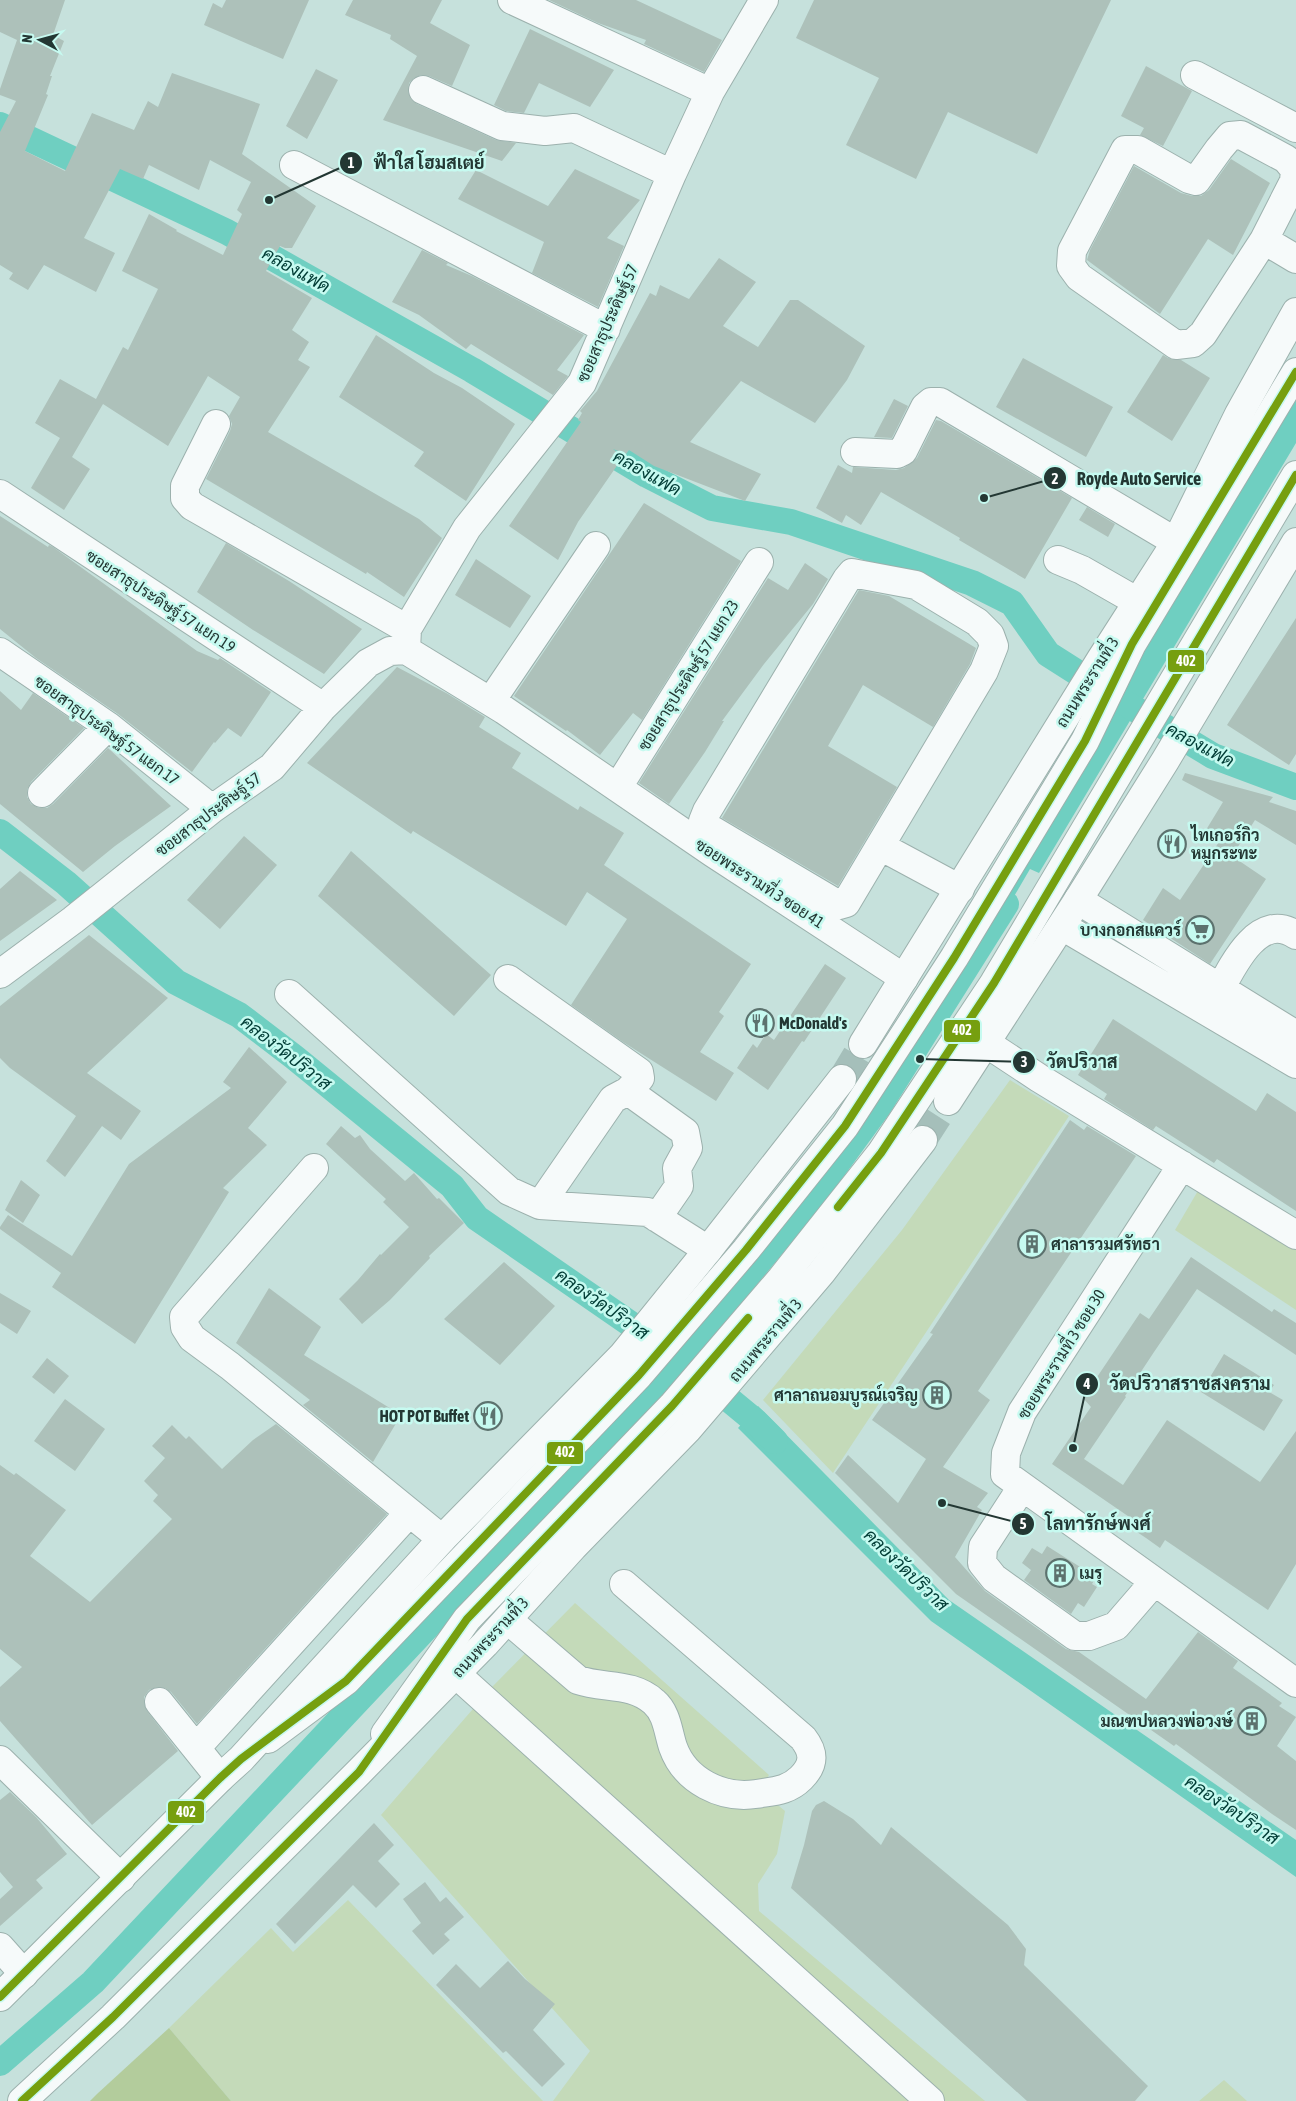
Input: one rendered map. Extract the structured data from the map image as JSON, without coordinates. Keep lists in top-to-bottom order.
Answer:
{
  "streets": {
    "street": [
      "ซอยสาธุประดิษฐ์ 57",
      "ซอยสาธุประดิษฐ์ 57 แยก 19",
      "ซอยสาธุประดิษฐ์ 57 แยก 23",
      "ถนนพระรามที่ 3",
      "ซอยสาธุประดิษฐ์ 57 แยก 17",
      "ซอยพระรามที่ 3 ซอย 41",
      "ซอยพระรามที่ 3 ซอย 30"
    ]
  },
  "crossings": [
    ["ซอยสาธุประดิษฐ์ 57", "ซอยสาธุประดิษฐ์ 57 แยก 19"],
    ["ซอยสาธุประดิษฐ์ 57", "ซอยสาธุประดิษฐ์ 57 แยก 17"],
    ["ซอยสาธุประดิษฐ์ 57 แยก 23", "ซอยพระรามที่ 3 ซอย 41"],
    ["ถนนพระรามที่ 3", "ซอยพระรามที่ 3 ซอย 41"]
  ],
  "water": ["คลองแฟด", "คลองวัดปริวาส"],
  "places": {
    "other": [
      "ฟ้าใส โฮมสเตย์",
      "Royde Auto Service",
      "วัดปริวาส",
      "วัดปริวาสราชสงคราม",
      "โลทารักษ์พงศ์"
    ],
    "restaurant": ["ไทเกอร์กิว หมูกระทะ", "McDonald's", "HOT POT Buffet"],
    "supermarket": ["บางกอกสแควร์"],
    "building": [
      "ศาลารวมศรัทธา",
      "ศาลาถนอมบูรณ์เจริญ",
      "เมรุ",
      "มณฑปหลวงพ่อวงษ์"
    ]
  },
  "lines": ["transit line 402"],
  "north": "left"
}
